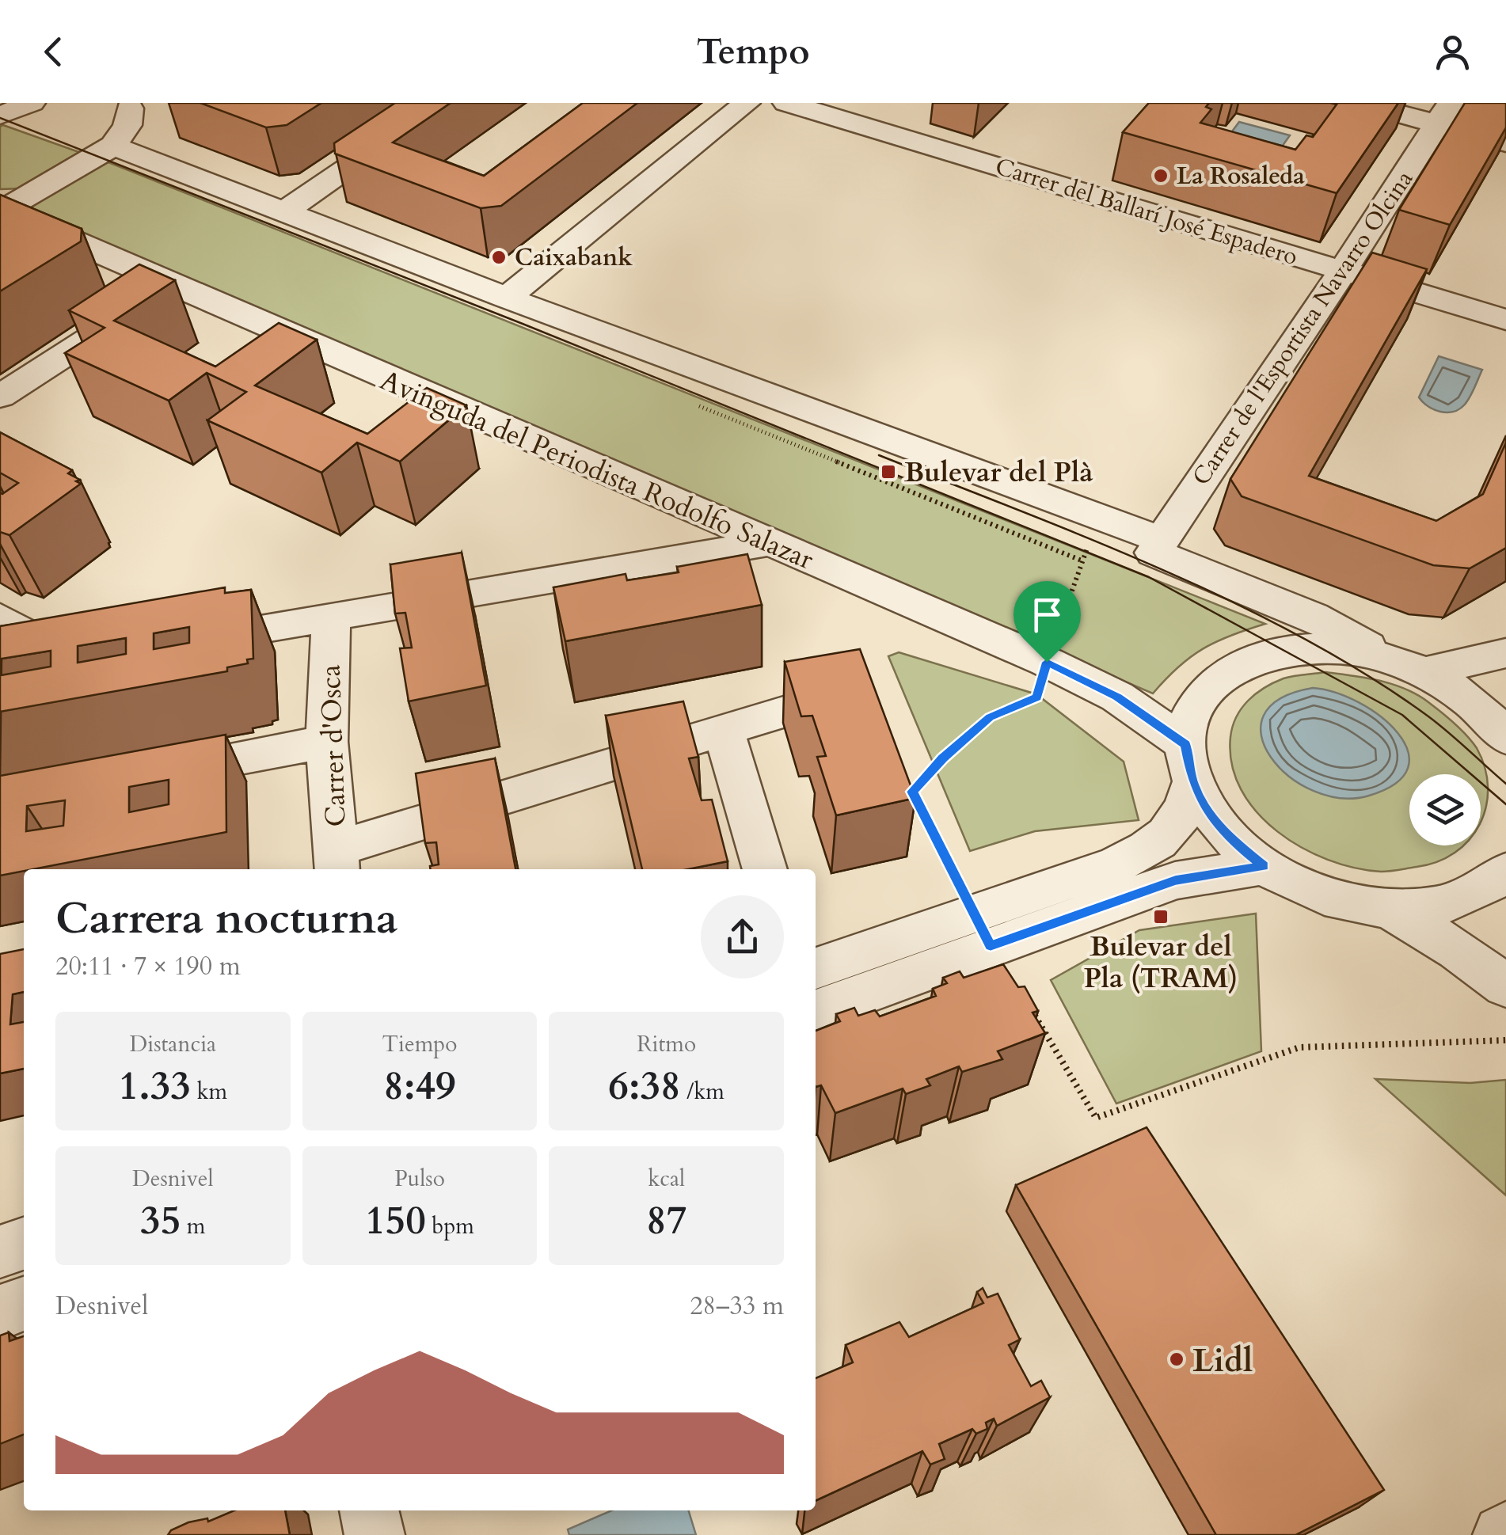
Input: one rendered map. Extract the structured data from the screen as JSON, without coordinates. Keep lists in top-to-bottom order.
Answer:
{
  "streets": {
    "street": [
      "Carrer del Ballarí José Espadero",
      "Carrer de l'Esportista Navarro Olcina",
      "Avinguda del Periodista Rodolfo Salazar",
      "Carrer d'Osca"
    ]
  },
  "crossings": [
    ["Carrer del Ballarí José Espadero", "Carrer de l'Esportista Navarro Olcina"]
  ],
  "places": {
    "other": ["La Rosaleda", "Caixabank", "Lidl"],
    "transit": ["Bulevar del Plà", "Bulevar del Pla (TRAM)"]
  },
  "page": {
    "header": "Tempo",
    "heading": ["Carrera nocturna", "20:11 · 7 × 190 m"],
    "stats": [
      ["Distancia", "1.33 km"],
      ["Tiempo", "8:49"],
      ["Ritmo", "6:38 /km"],
      ["Desnivel", "35 m"],
      ["Pulso", "150 bpm"],
      ["kcal", "87"]
    ],
    "chart": ["Desnivel", "28–33 m"]
  }
}
